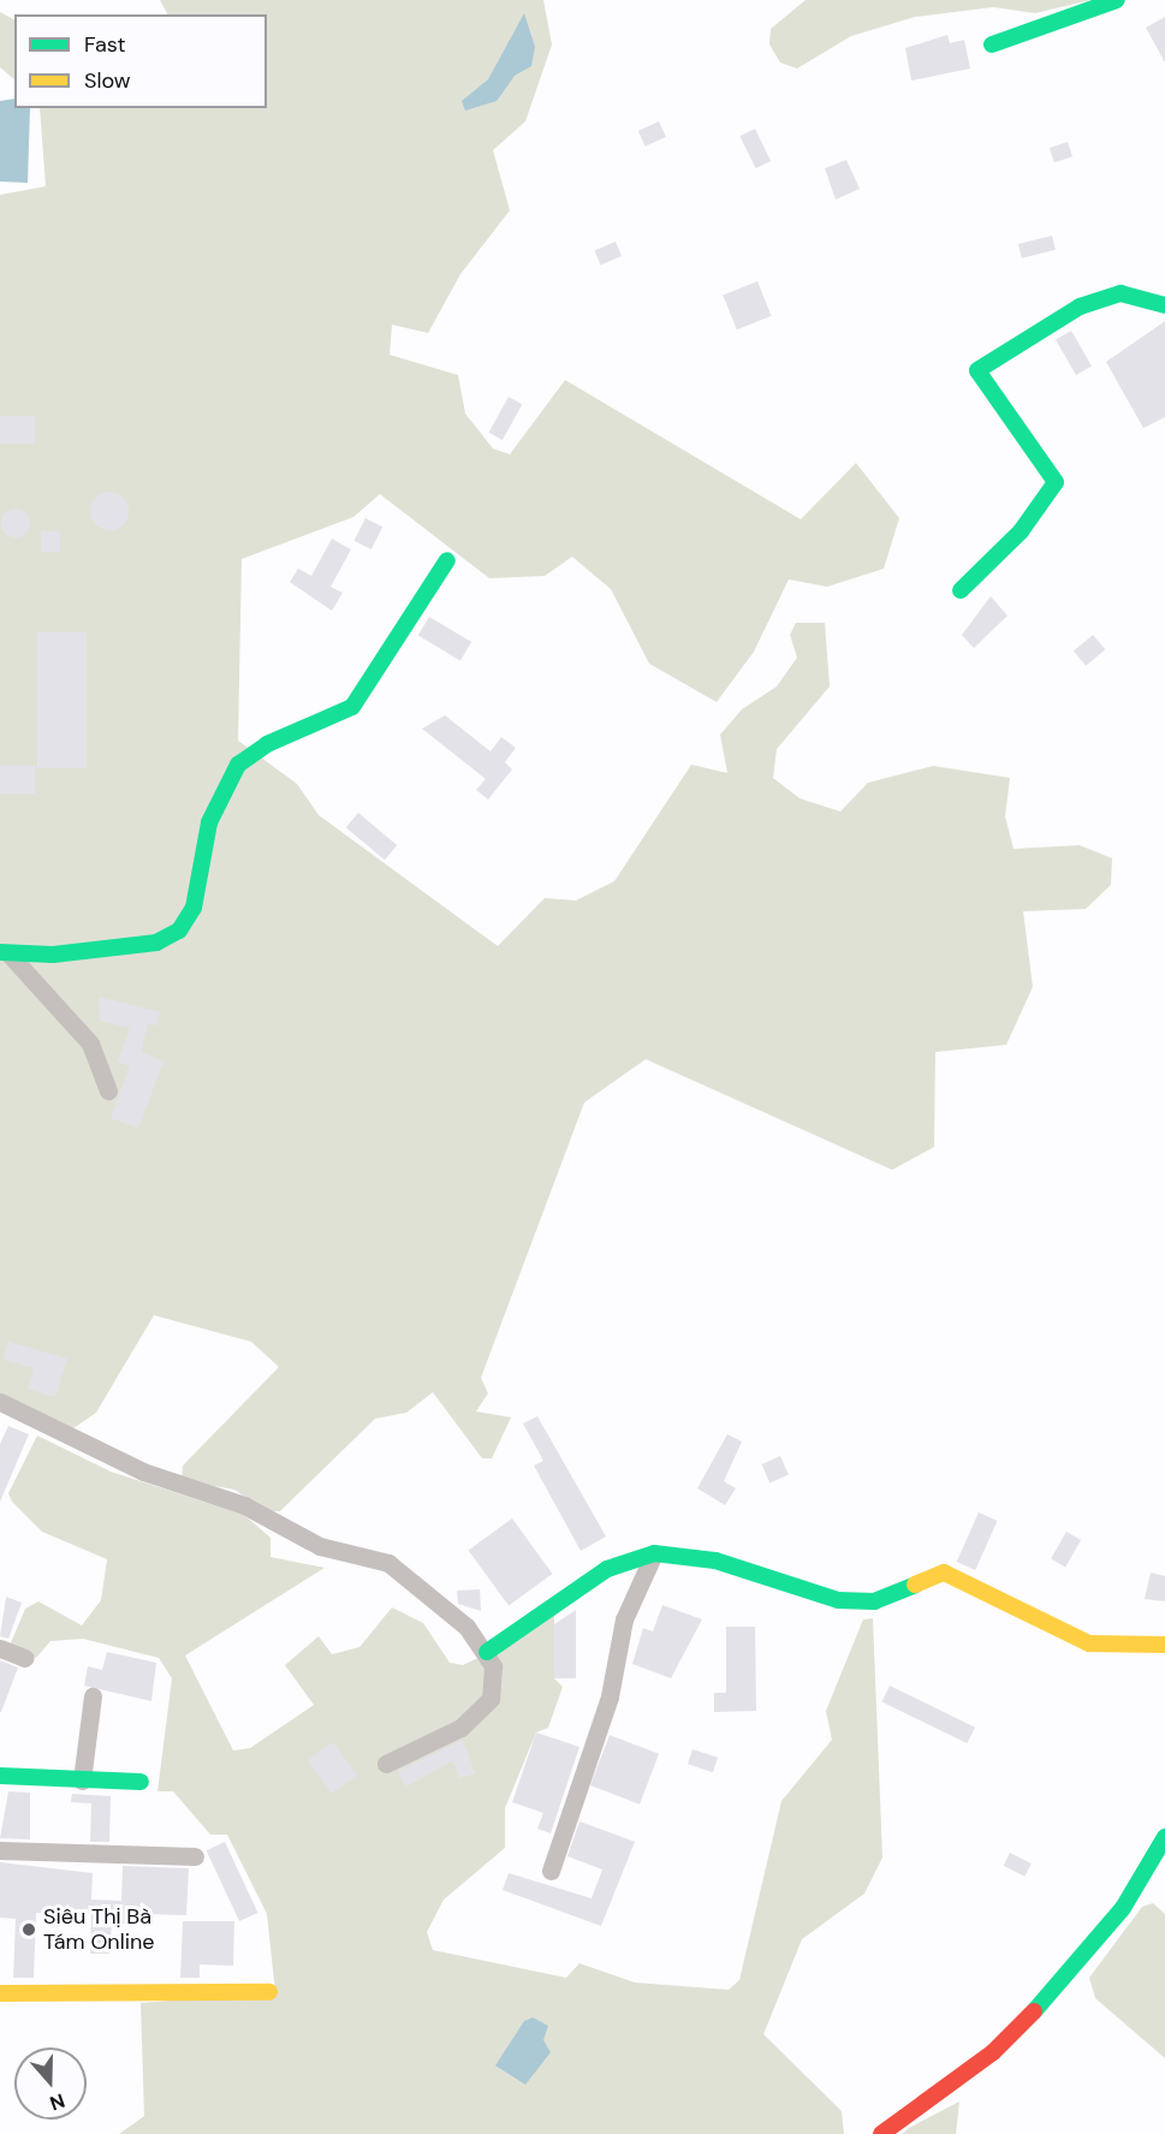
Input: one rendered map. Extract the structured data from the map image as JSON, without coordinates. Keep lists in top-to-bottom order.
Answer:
{
  "places": ["Siêu Thị Bà Tám Online"],
  "legend": ["Fast", "Slow"],
  "north": "bottom"
}
